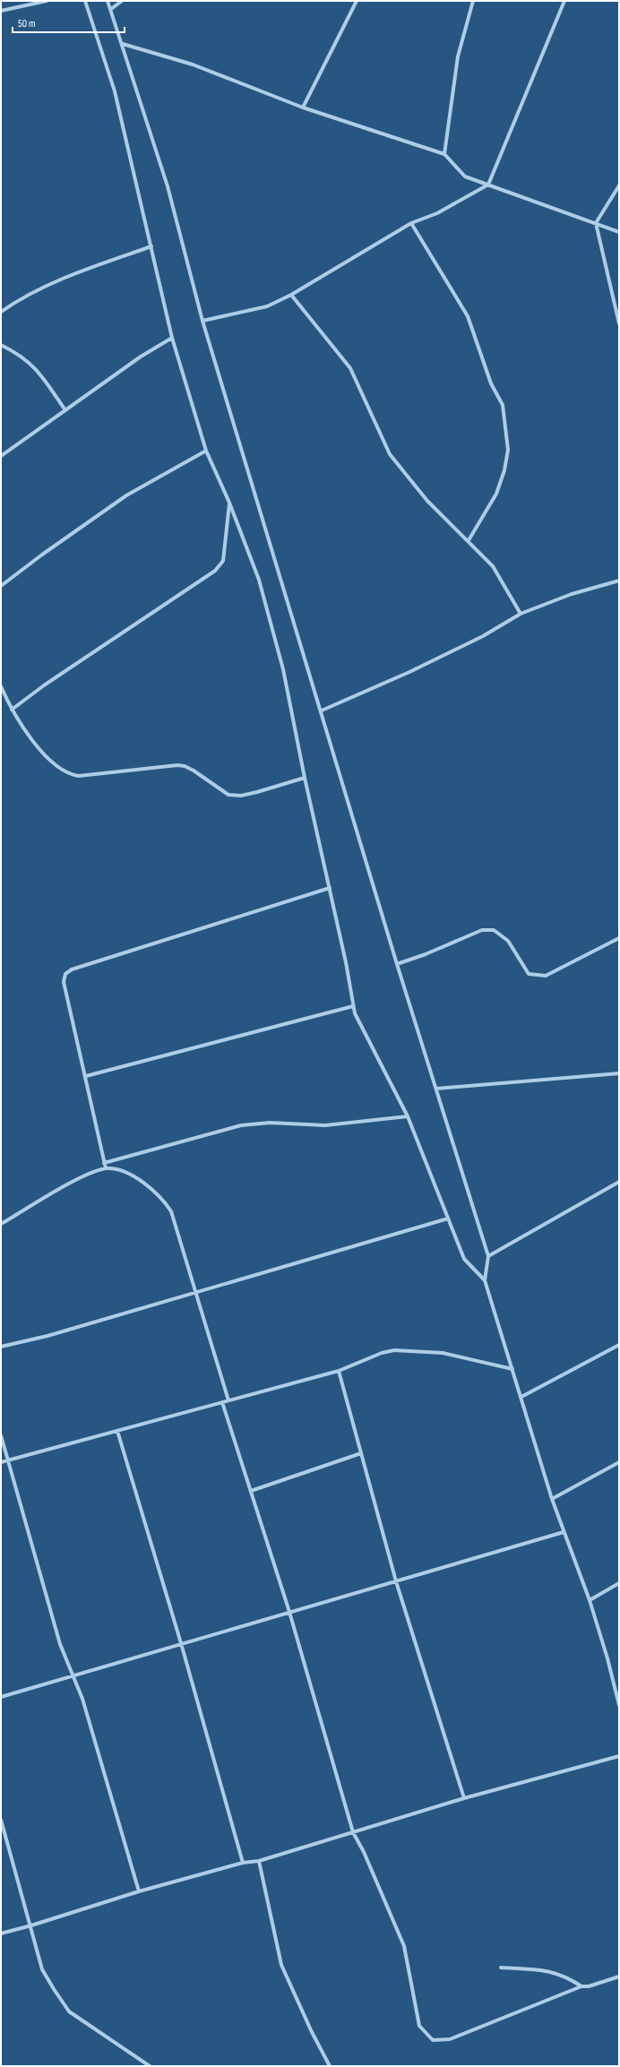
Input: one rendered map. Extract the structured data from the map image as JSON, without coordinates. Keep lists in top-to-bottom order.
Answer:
{
  "scale_bar": "50 m"
}
